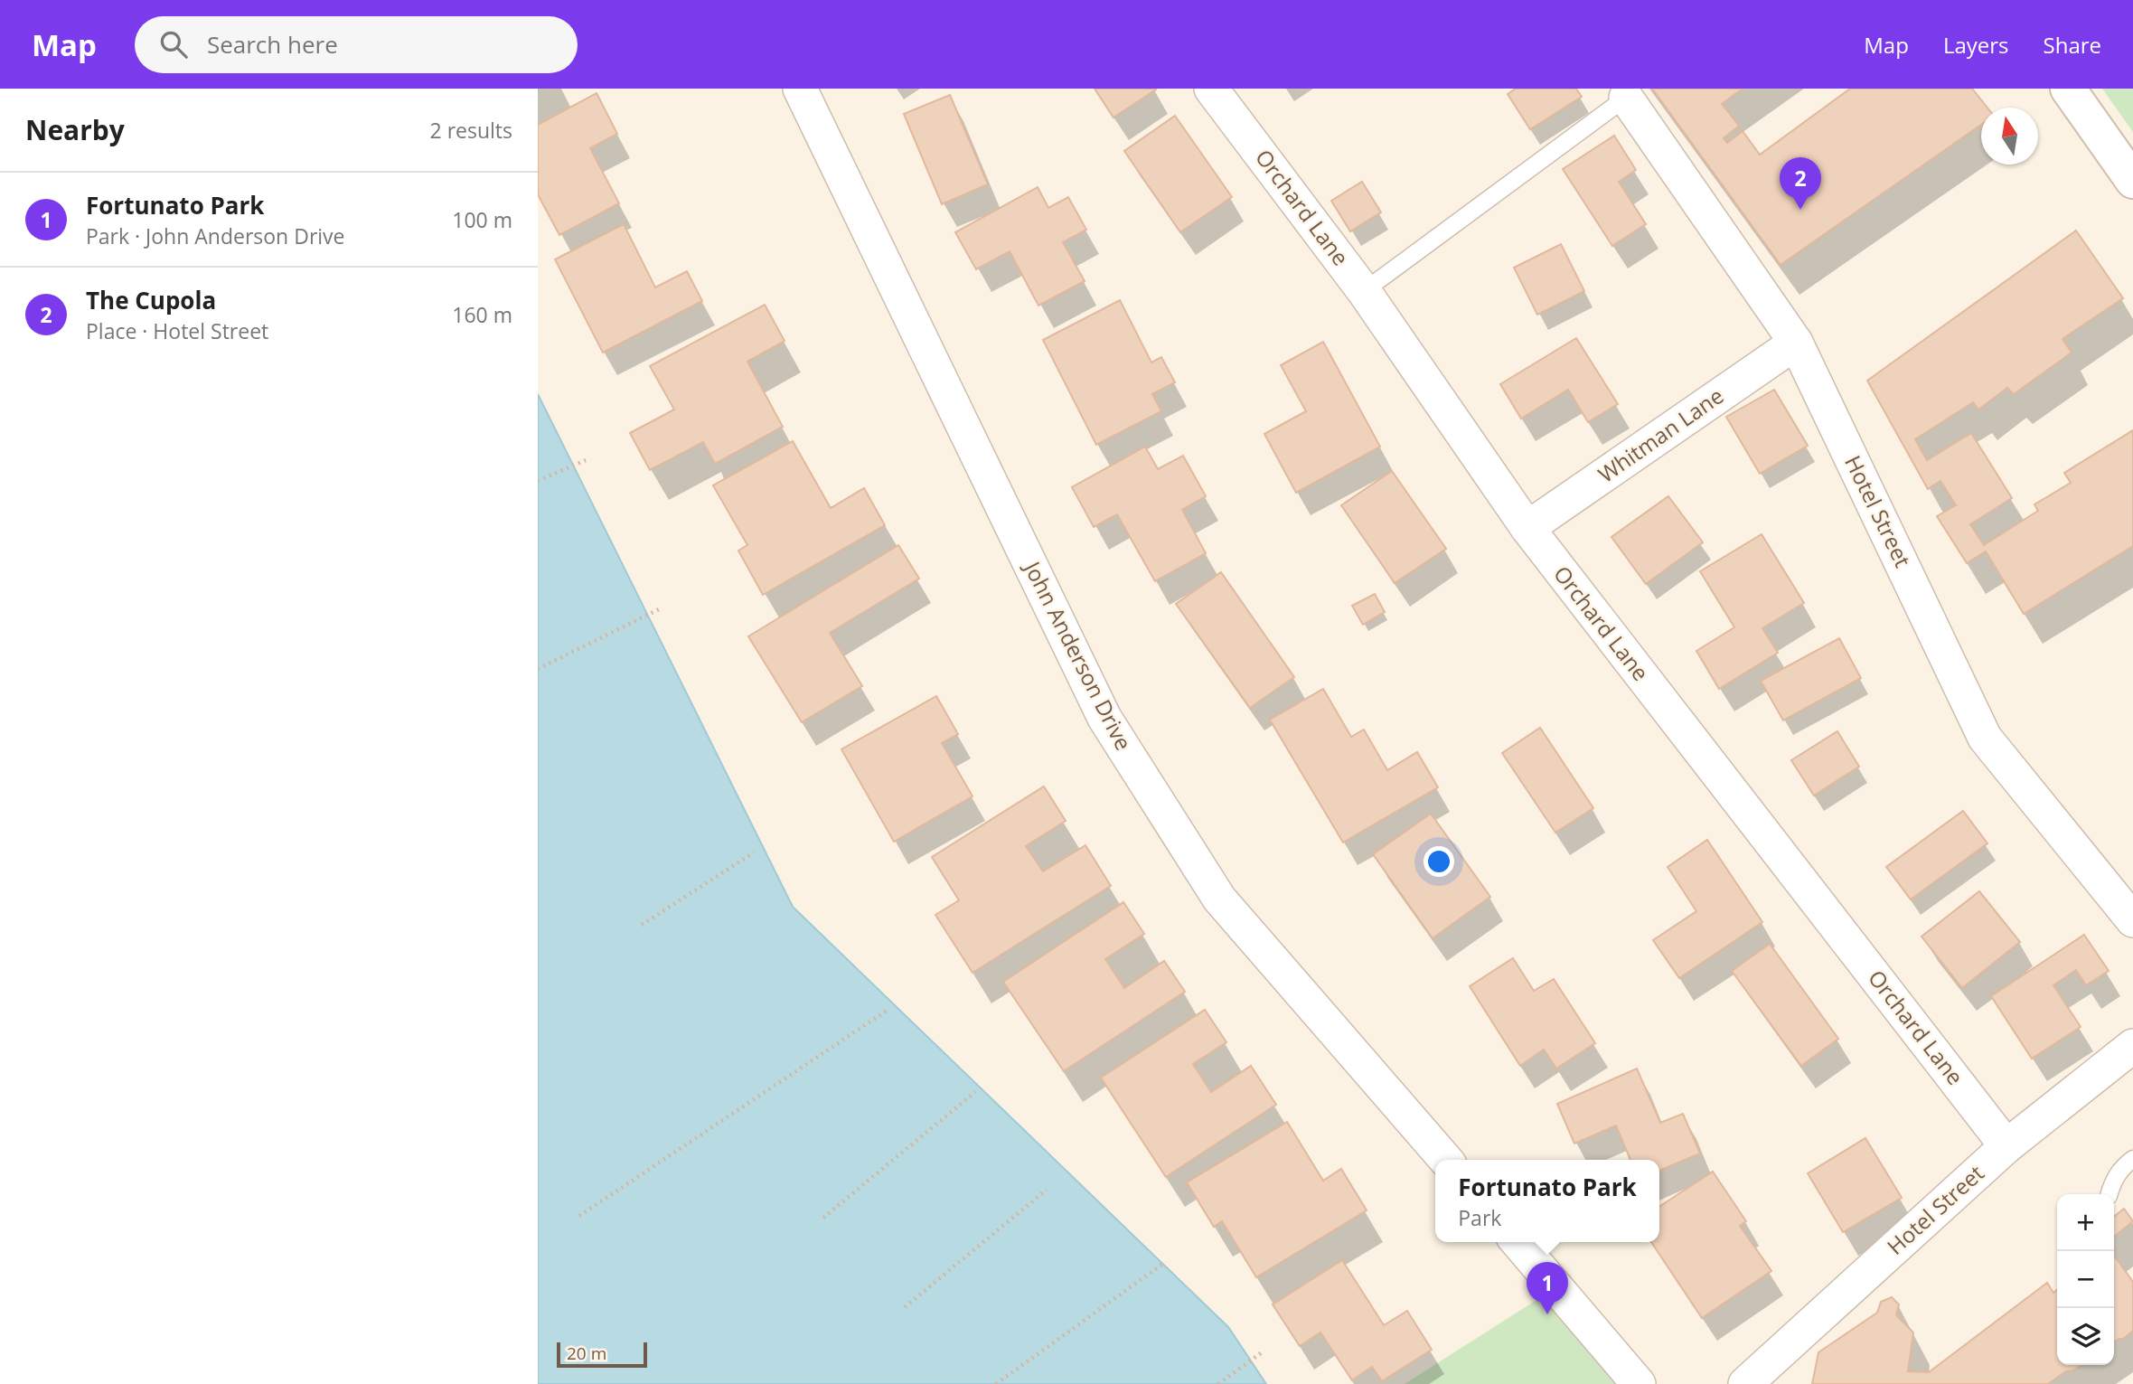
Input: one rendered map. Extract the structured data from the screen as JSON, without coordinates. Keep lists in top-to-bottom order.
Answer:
{
  "streets": {
    "street": [
      "Orchard Lane",
      "Whitman Lane",
      "Hotel Street",
      "John Anderson Drive"
    ]
  },
  "crossings": [
    ["Orchard Lane", "Whitman Lane"],
    ["Orchard Lane", "Hotel Street"],
    ["Whitman Lane", "Hotel Street"]
  ],
  "scale_bar": "20 m",
  "north": "top",
  "page": {
    "header": "Map",
    "search": "Search here",
    "nav": ["Map", "Layers", "Share"],
    "heading": ["Nearby", "2 results"],
    "pins": ["2", "1"],
    "list": [
      {
        "mark": "1",
        "name": "Fortunato Park",
        "note": "Park · John Anderson Drive",
        "value": "100 m"
      },
      {
        "mark": "2",
        "name": "The Cupola",
        "note": "Place · Hotel Street",
        "value": "160 m"
      }
    ],
    "popup": ["Fortunato Park", "Park"],
    "map_buttons": ["+", "−"],
    "scale": "20 m"
  }
}
